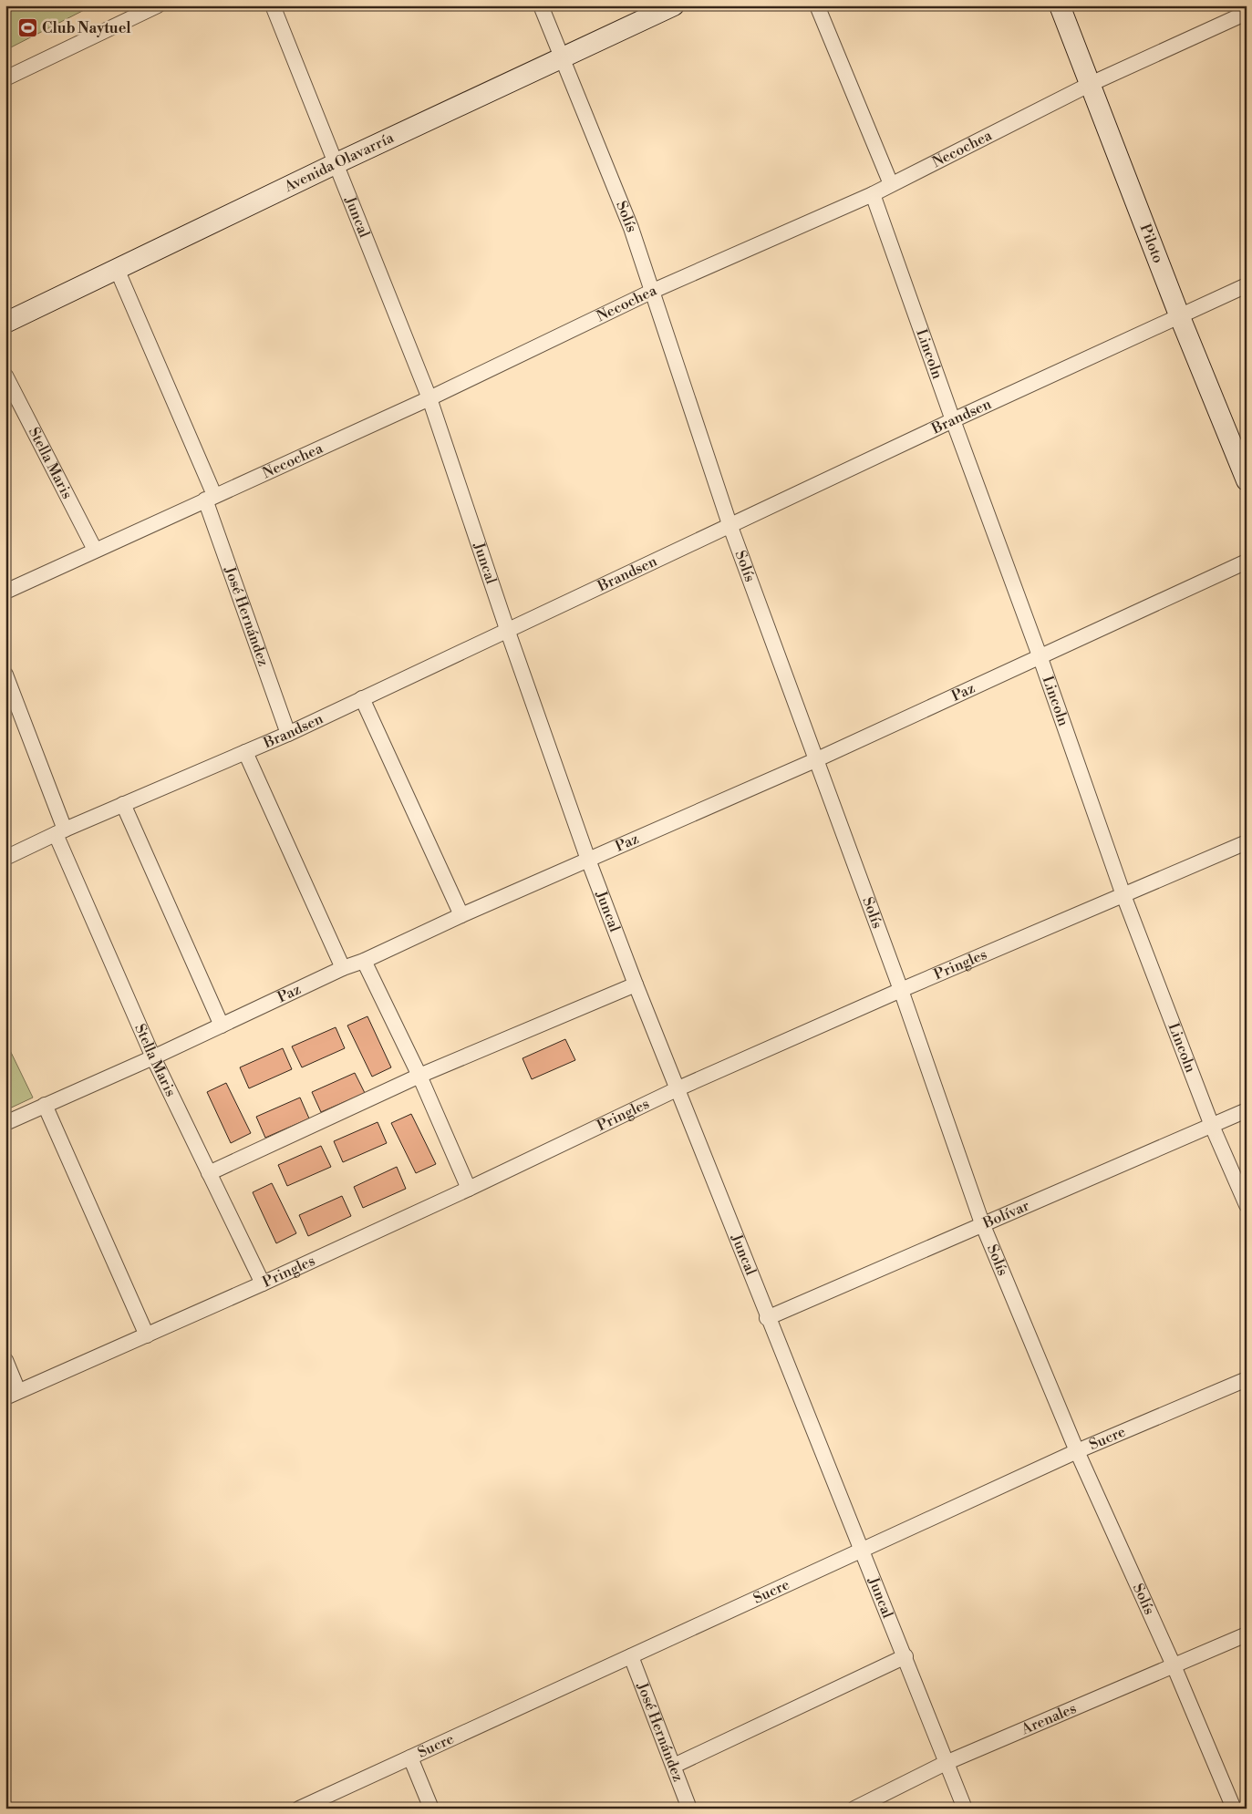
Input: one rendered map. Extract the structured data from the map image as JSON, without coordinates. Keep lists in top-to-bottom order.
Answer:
{
  "streets": {
    "main road": ["Avenida Olavarría", "Piloto"],
    "street": [
      "Necochea",
      "Juncal",
      "Solís",
      "Lincoln",
      "Brandsen",
      "Stella Maris",
      "José Hernández",
      "Paz",
      "Pringles",
      "Bolívar",
      "Sucre",
      "Arenales"
    ]
  },
  "crossings": [
    ["Necochea", "Juncal"],
    ["Necochea", "Solís"],
    ["Necochea", "Piloto"],
    ["Necochea", "Lincoln"],
    ["Necochea", "Stella Maris"],
    ["Necochea", "José Hernández"],
    ["Avenida Olavarría", "Juncal"],
    ["Avenida Olavarría", "Solís"],
    ["Avenida Olavarría", "José Hernández"],
    ["Juncal", "Brandsen"],
    ["Juncal", "Paz"],
    ["Juncal", "Pringles"],
    ["Juncal", "Bolívar"],
    ["Juncal", "Sucre"],
    ["Juncal", "Arenales"],
    ["Solís", "Brandsen"],
    ["Solís", "Paz"],
    ["Solís", "Pringles"],
    ["Solís", "Bolívar"],
    ["Solís", "Sucre"],
    ["Solís", "Arenales"],
    ["Piloto", "Brandsen"],
    ["Lincoln", "Brandsen"],
    ["Lincoln", "Paz"],
    ["Lincoln", "Pringles"],
    ["Lincoln", "Bolívar"],
    ["Brandsen", "Stella Maris"],
    ["Brandsen", "José Hernández"],
    ["Stella Maris", "Paz"],
    ["Stella Maris", "Pringles"],
    ["José Hernández", "Sucre"]
  ],
  "places": {
    "sports": ["Club Naytuel"]
  }
}
